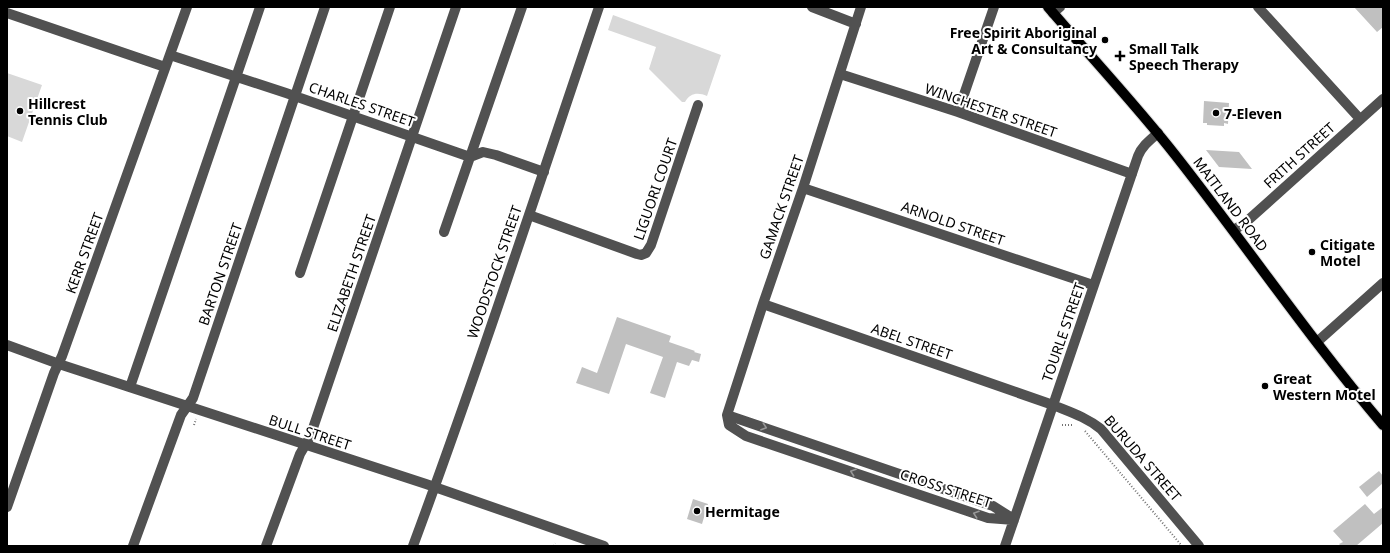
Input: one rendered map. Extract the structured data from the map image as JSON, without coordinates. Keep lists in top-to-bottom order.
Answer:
{
  "streets": {
    "main road": ["MAITLAND ROAD"],
    "street": [
      "CHARLES STREET",
      "WINCHESTER STREET",
      "FRITH STREET",
      "LIGUORI COURT",
      "GAMACK STREET",
      "ARNOLD STREET",
      "KERR STREET",
      "WOODSTOCK STREET",
      "ELIZABETH STREET",
      "BARTON STREET",
      "TOURLE STREET",
      "ABEL STREET",
      "BULL STREET",
      "BURUDA STREET",
      "CROSS STREET"
    ]
  },
  "crossings": [
    ["CHARLES STREET", "KERR STREET"],
    ["CHARLES STREET", "WOODSTOCK STREET"],
    ["CHARLES STREET", "ELIZABETH STREET"],
    ["CHARLES STREET", "BARTON STREET"],
    ["WINCHESTER STREET", "GAMACK STREET"],
    ["WINCHESTER STREET", "TOURLE STREET"],
    ["FRITH STREET", "MAITLAND ROAD"],
    ["LIGUORI COURT", "WOODSTOCK STREET"],
    ["MAITLAND ROAD", "TOURLE STREET"],
    ["GAMACK STREET", "ARNOLD STREET"],
    ["GAMACK STREET", "ABEL STREET"],
    ["GAMACK STREET", "CROSS STREET"],
    ["ARNOLD STREET", "TOURLE STREET"],
    ["KERR STREET", "BULL STREET"],
    ["WOODSTOCK STREET", "BULL STREET"],
    ["ELIZABETH STREET", "BULL STREET"],
    ["BARTON STREET", "BULL STREET"],
    ["TOURLE STREET", "ABEL STREET"],
    ["TOURLE STREET", "BURUDA STREET"],
    ["TOURLE STREET", "CROSS STREET"],
    ["ABEL STREET", "BURUDA STREET"]
  ],
  "places": {
    "other": [
      "Free Spirit Aboriginal Art & Consultancy",
      "Hillcrest Tennis Club",
      "7-Eleven",
      "Citigate Motel",
      "Great Western Motel",
      "Hermitage"
    ],
    "health": ["Small Talk Speech Therapy"]
  }
}
